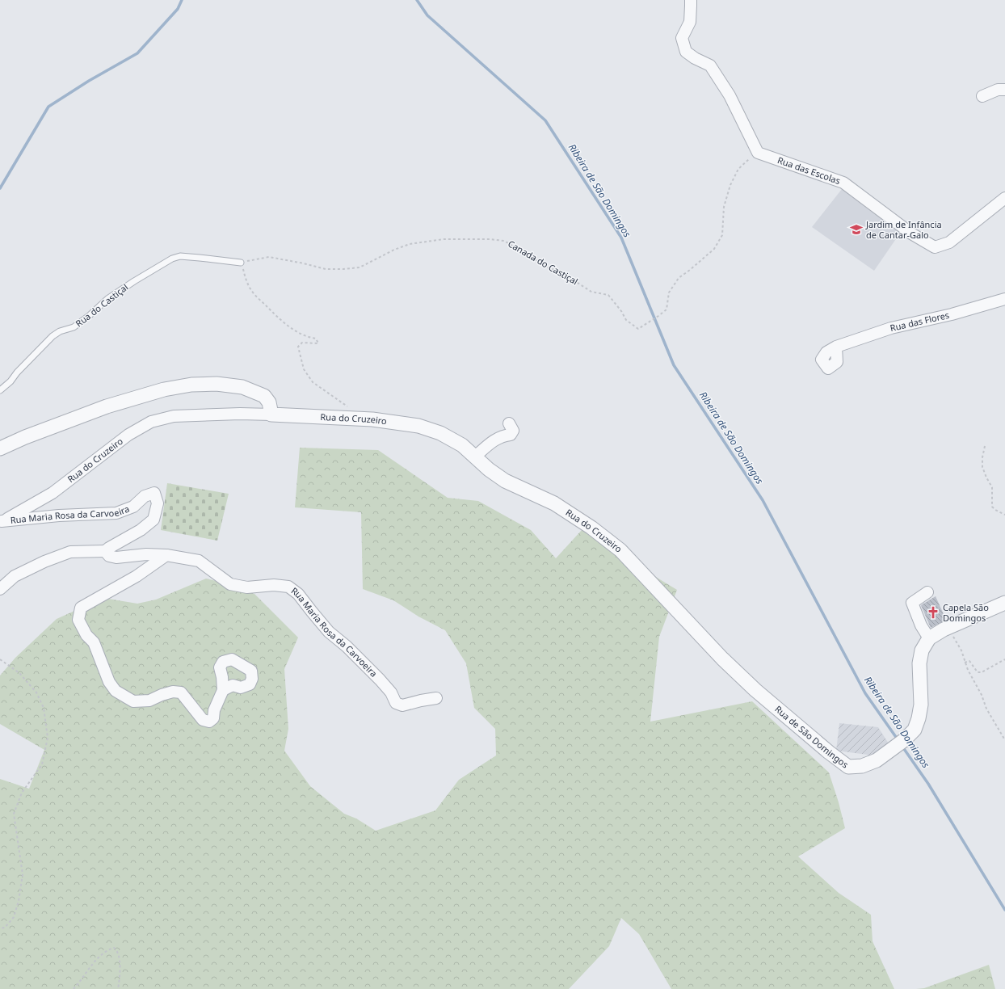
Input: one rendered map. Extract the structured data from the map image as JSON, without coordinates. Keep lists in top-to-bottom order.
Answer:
{
  "streets": {
    "street": [
      "Rua das Escolas",
      "Rua das Flores",
      "Rua do Cruzeiro",
      "Rua Maria Rosa da Carvoeira",
      "Rua de São Domingos"
    ],
    "lane": ["Rua do Castiçal"],
    "path": ["Canada do Castiçal"]
  },
  "crossings": [
    ["Rua das Escolas", "Canada do Castiçal"],
    ["Canada do Castiçal", "Rua do Castiçal"],
    ["Rua do Cruzeiro", "Rua Maria Rosa da Carvoeira"],
    ["Rua do Cruzeiro", "Rua de São Domingos"]
  ],
  "water": ["Ribeira de São Domingos"],
  "places": {
    "school or university": ["Jardim de Infância de Cantar-Galo"],
    "church": ["Capela São Domingos"]
  }
}
